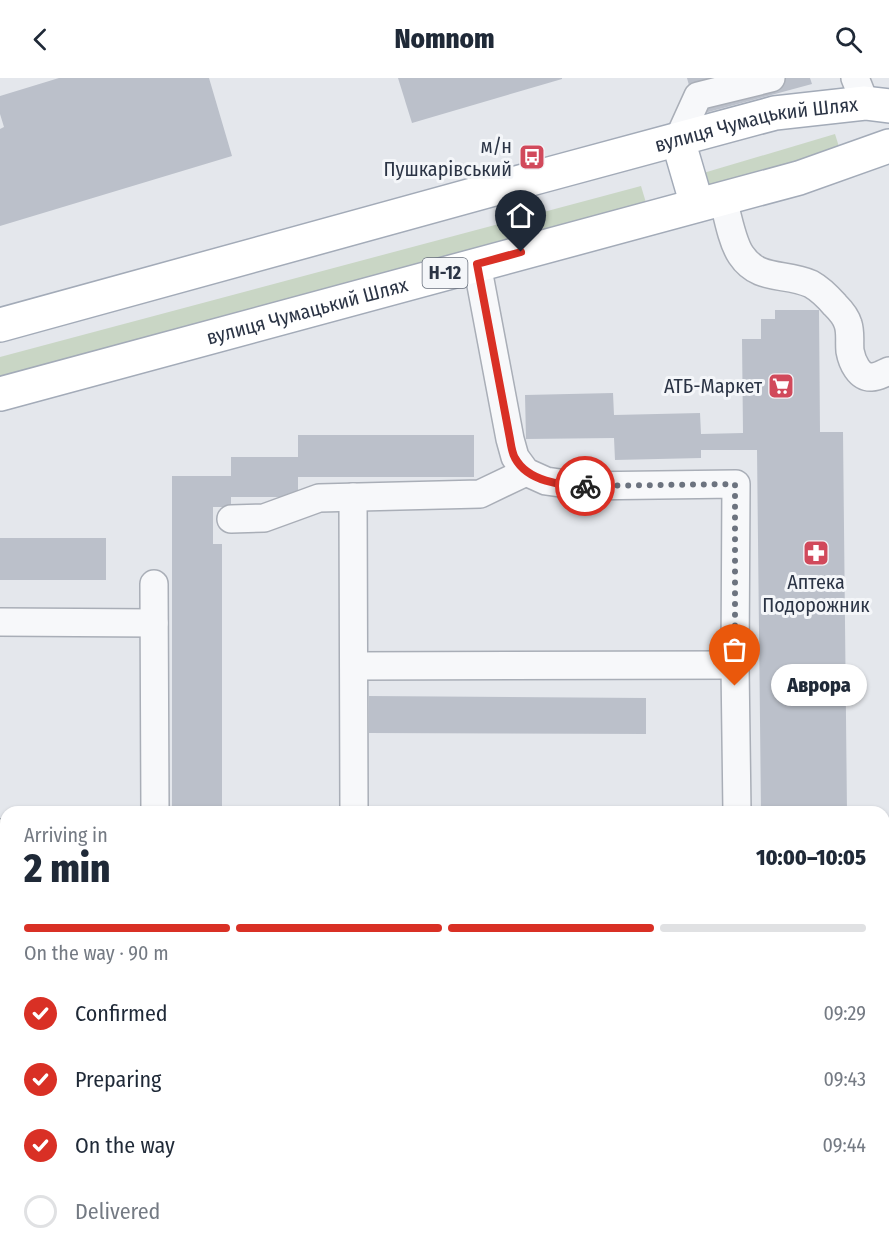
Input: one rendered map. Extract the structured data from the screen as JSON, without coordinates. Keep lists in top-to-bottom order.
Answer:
{
  "streets": {
    "main road": ["вулиця Чумацький Шлях", "Н-12"]
  },
  "places": {
    "bus stop": ["м/н Пушкарівський"],
    "supermarket": ["АТБ-Маркет"],
    "pharmacy": ["Аптека Подорожник"],
    "other": ["Аврора"]
  },
  "page": {
    "header": "Nomnom",
    "bubble": "Аврора",
    "heading": ["2 min", "Arriving in", "10:00–10:05"],
    "bar": "On the way · 90 m",
    "list": [
      ["Confirmed", "09:29"],
      ["Preparing", "09:43"],
      ["On the way", "09:44"],
      "Delivered"
    ]
  }
}
